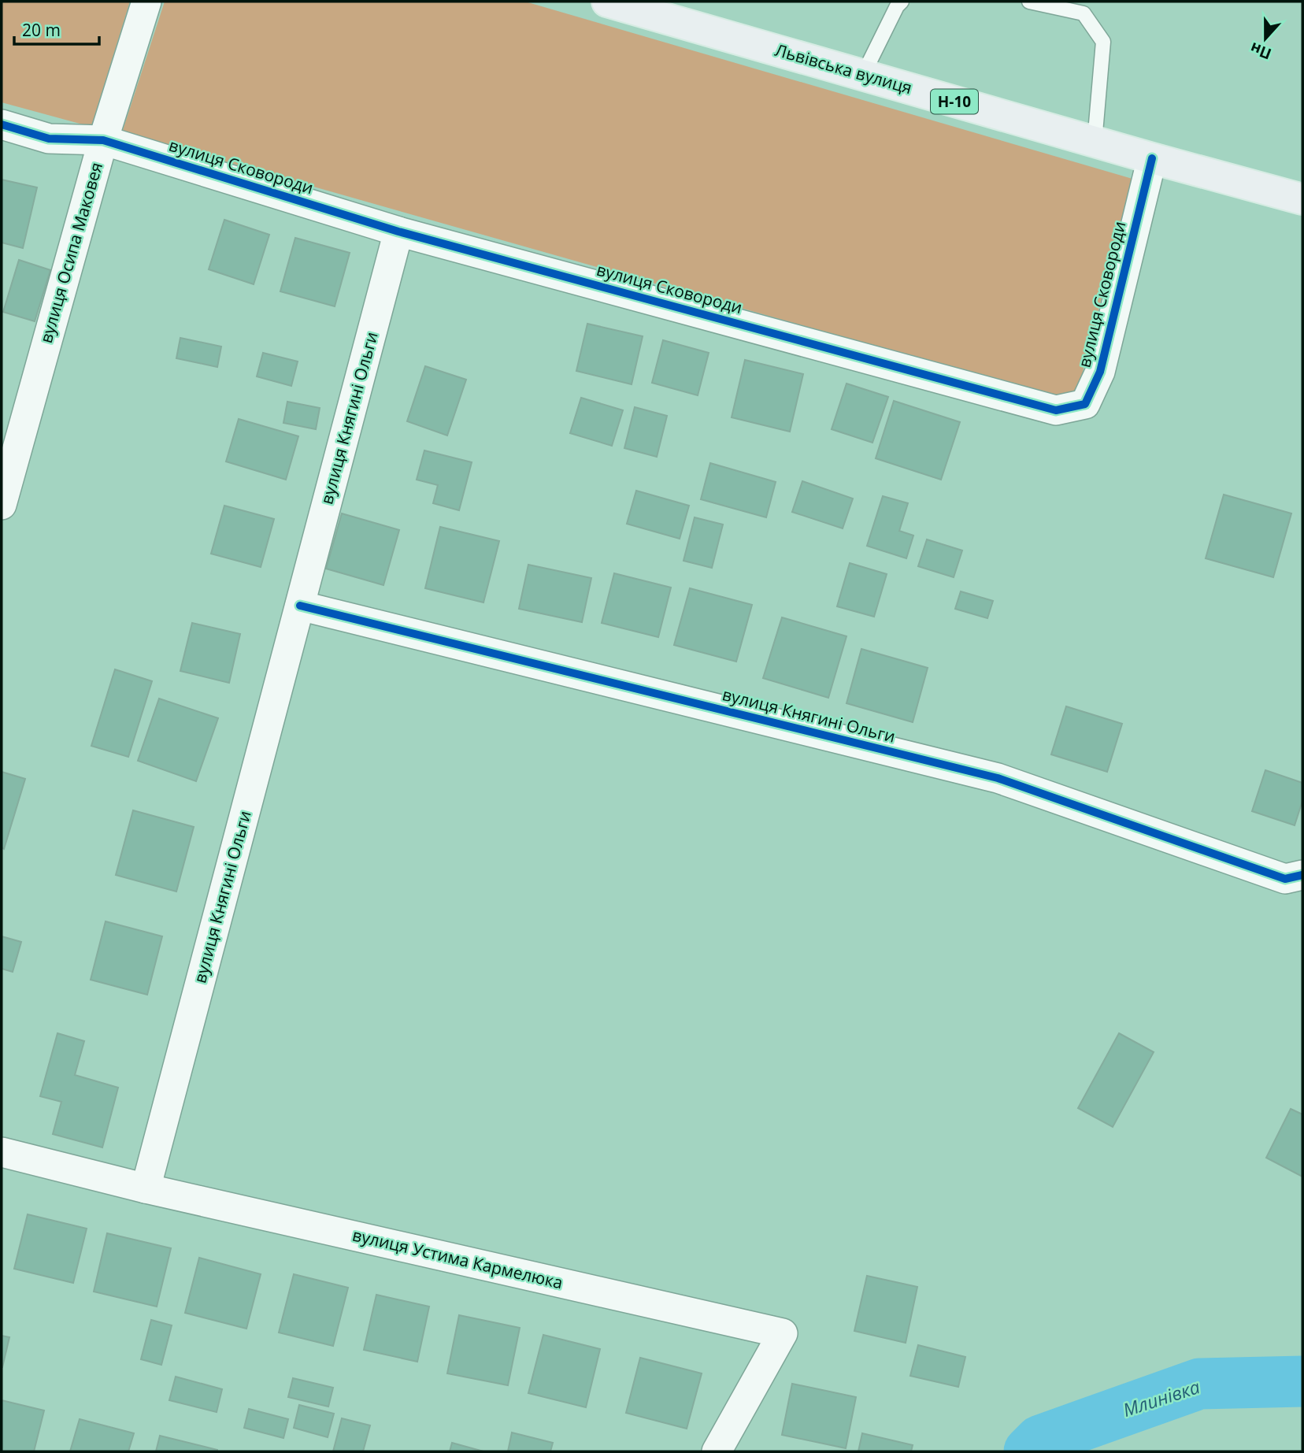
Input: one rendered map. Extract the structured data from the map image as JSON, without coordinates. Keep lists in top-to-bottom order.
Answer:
{
  "streets": {
    "main road": ["Львівська вулиця", "Н-10"],
    "street": [
      "вулиця Сковороди",
      "вулиця Осипа Маковея",
      "вулиця Княгині Ольги",
      "вулиця Устима Кармелюка"
    ]
  },
  "crossings": [
    ["Львівська вулиця", "вулиця Сковороди"],
    ["вулиця Сковороди", "вулиця Осипа Маковея"],
    ["вулиця Сковороди", "вулиця Княгині Ольги"],
    ["вулиця Княгині Ольги", "вулиця Устима Кармелюка"]
  ],
  "water": ["Млинівка"],
  "scale_bar": "20 m",
  "north": "bottom"
}
